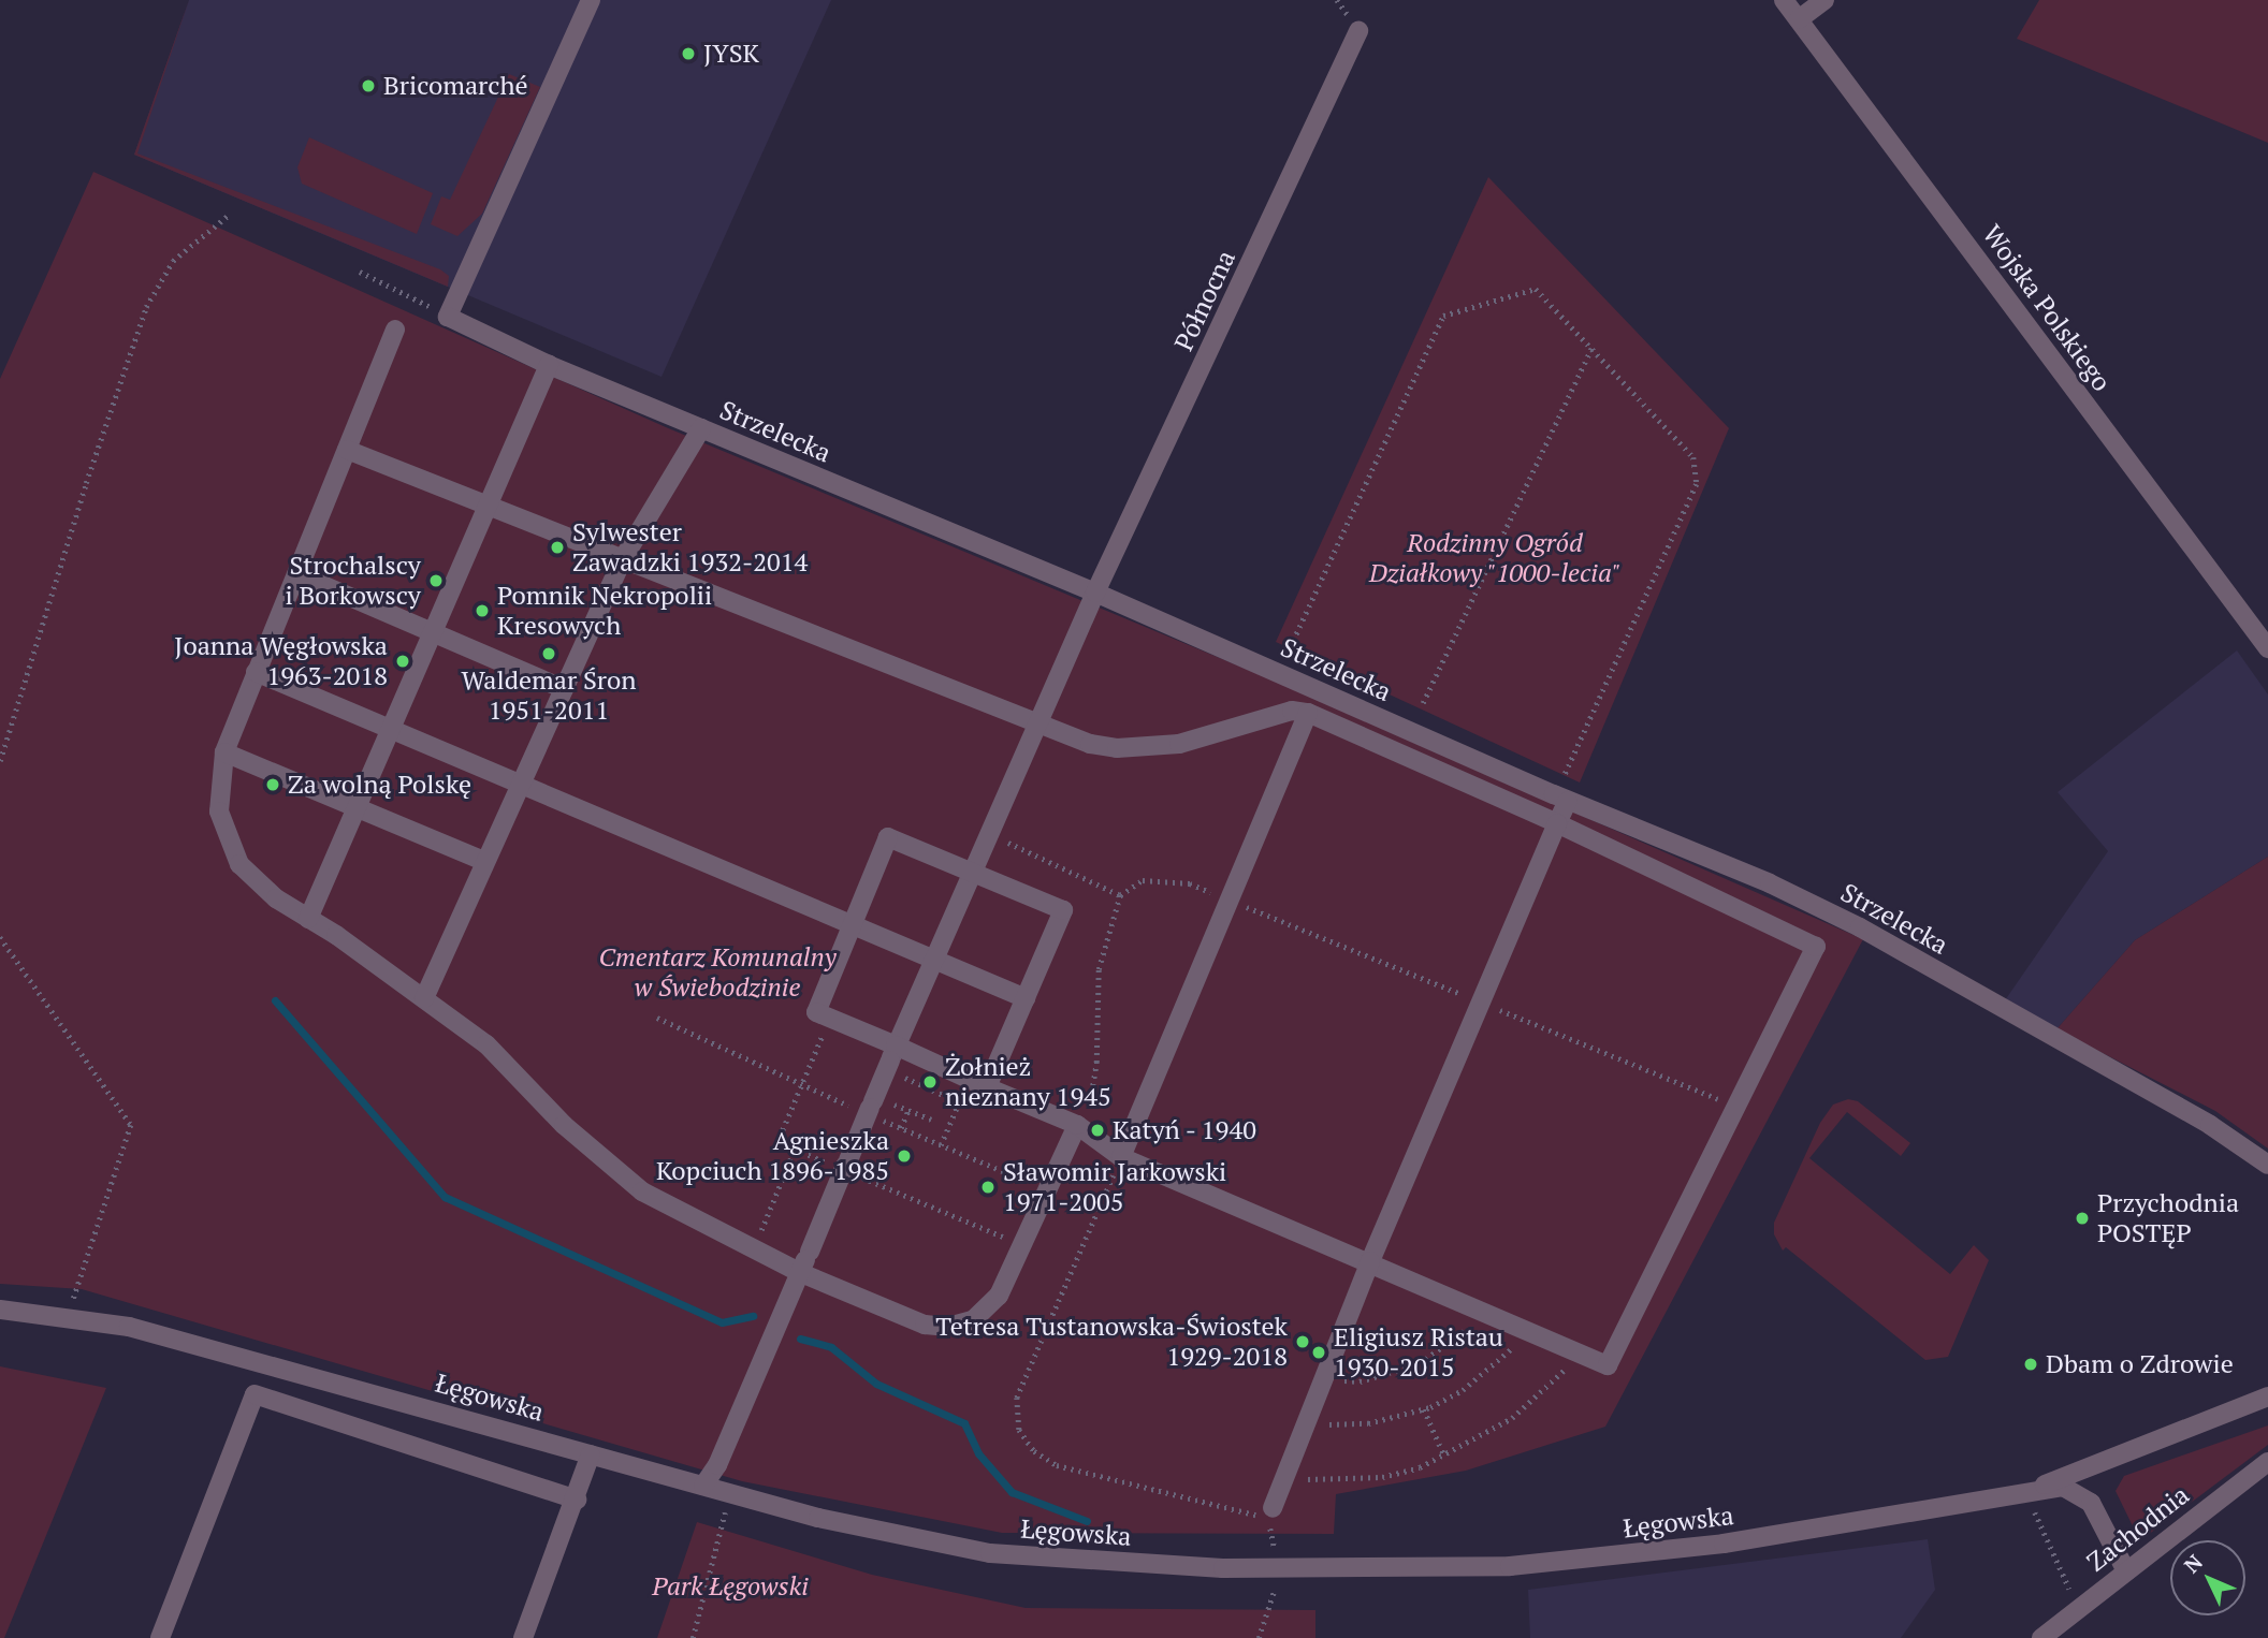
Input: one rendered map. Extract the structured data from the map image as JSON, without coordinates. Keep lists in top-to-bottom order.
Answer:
{
  "streets": {
    "street": [
      "Północna",
      "Wojska Polskiego",
      "Strzelecka",
      "Łęgowska",
      "Zachodnia"
    ]
  },
  "crossings": [
    ["Północna", "Strzelecka"],
    ["Północna", "Łęgowska"],
    ["Łęgowska", "Zachodnia"]
  ],
  "parks": ["Rodzinny Ogród Działkowy \"1000-lecia\"", "Cmentarz Komunalny w Świebodzinie", "Park Łęgowski"],
  "places": [
    "JYSK",
    "Bricomarché",
    "Sylwester Zawadzki 1932-2014",
    "Strochalscy i Borkowscy",
    "Pomnik Nekropolii Kresowych",
    "Waldemar Śron 1951-2011",
    "Joanna Węgłowska 1963-2018",
    "Za wolną Polskę",
    "Żołnież nieznany 1945",
    "Katyń - 1940",
    "Agnieszka Kopciuch 1896-1985",
    "Sławomir Jarkowski 1971-2005",
    "Przychodnia POSTĘP",
    "Tetresa Tustanowska-Świostek 1929-2018",
    "Eligiusz Ristau 1930-2015",
    "Dbam o Zdrowie"
  ],
  "north": "top left"
}
